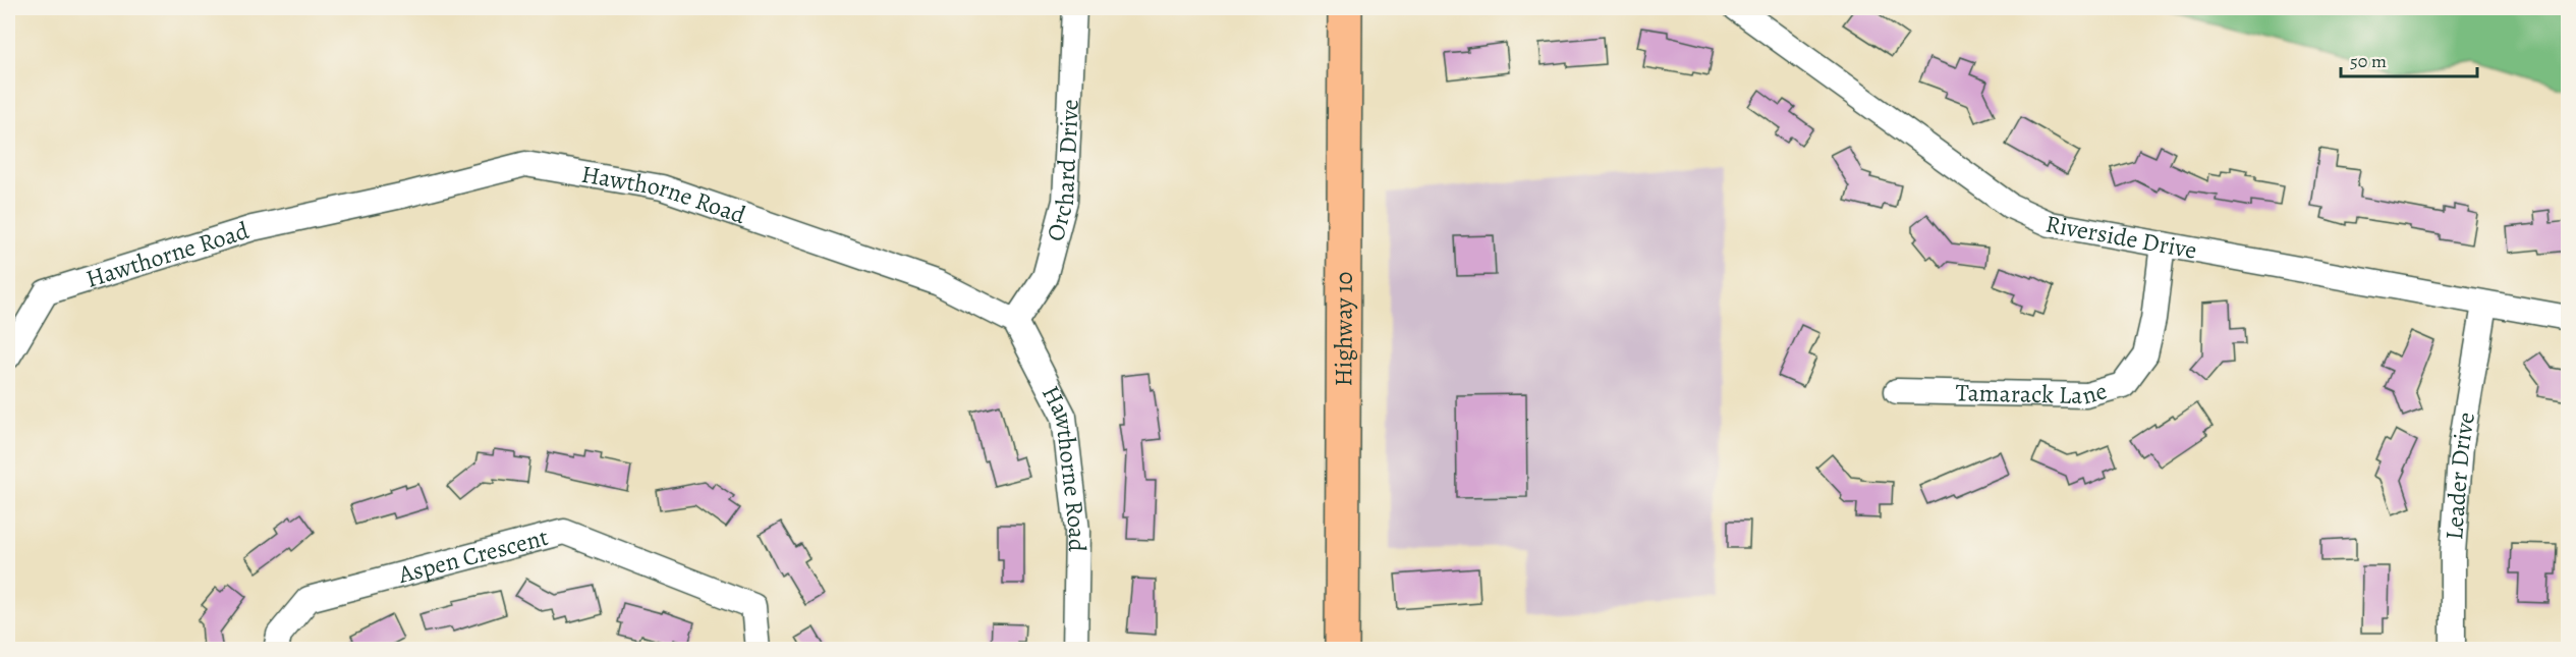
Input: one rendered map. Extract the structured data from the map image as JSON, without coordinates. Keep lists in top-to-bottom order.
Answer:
{
  "streets": {
    "highway": ["Highway 10"],
    "street": [
      "Orchard Drive",
      "Hawthorne Road",
      "Riverside Drive",
      "Tamarack Lane",
      "Leader Drive",
      "Aspen Crescent"
    ]
  },
  "crossings": [
    ["Orchard Drive", "Hawthorne Road"],
    ["Riverside Drive", "Tamarack Lane"],
    ["Riverside Drive", "Leader Drive"]
  ],
  "scale_bar": "50 m"
}
